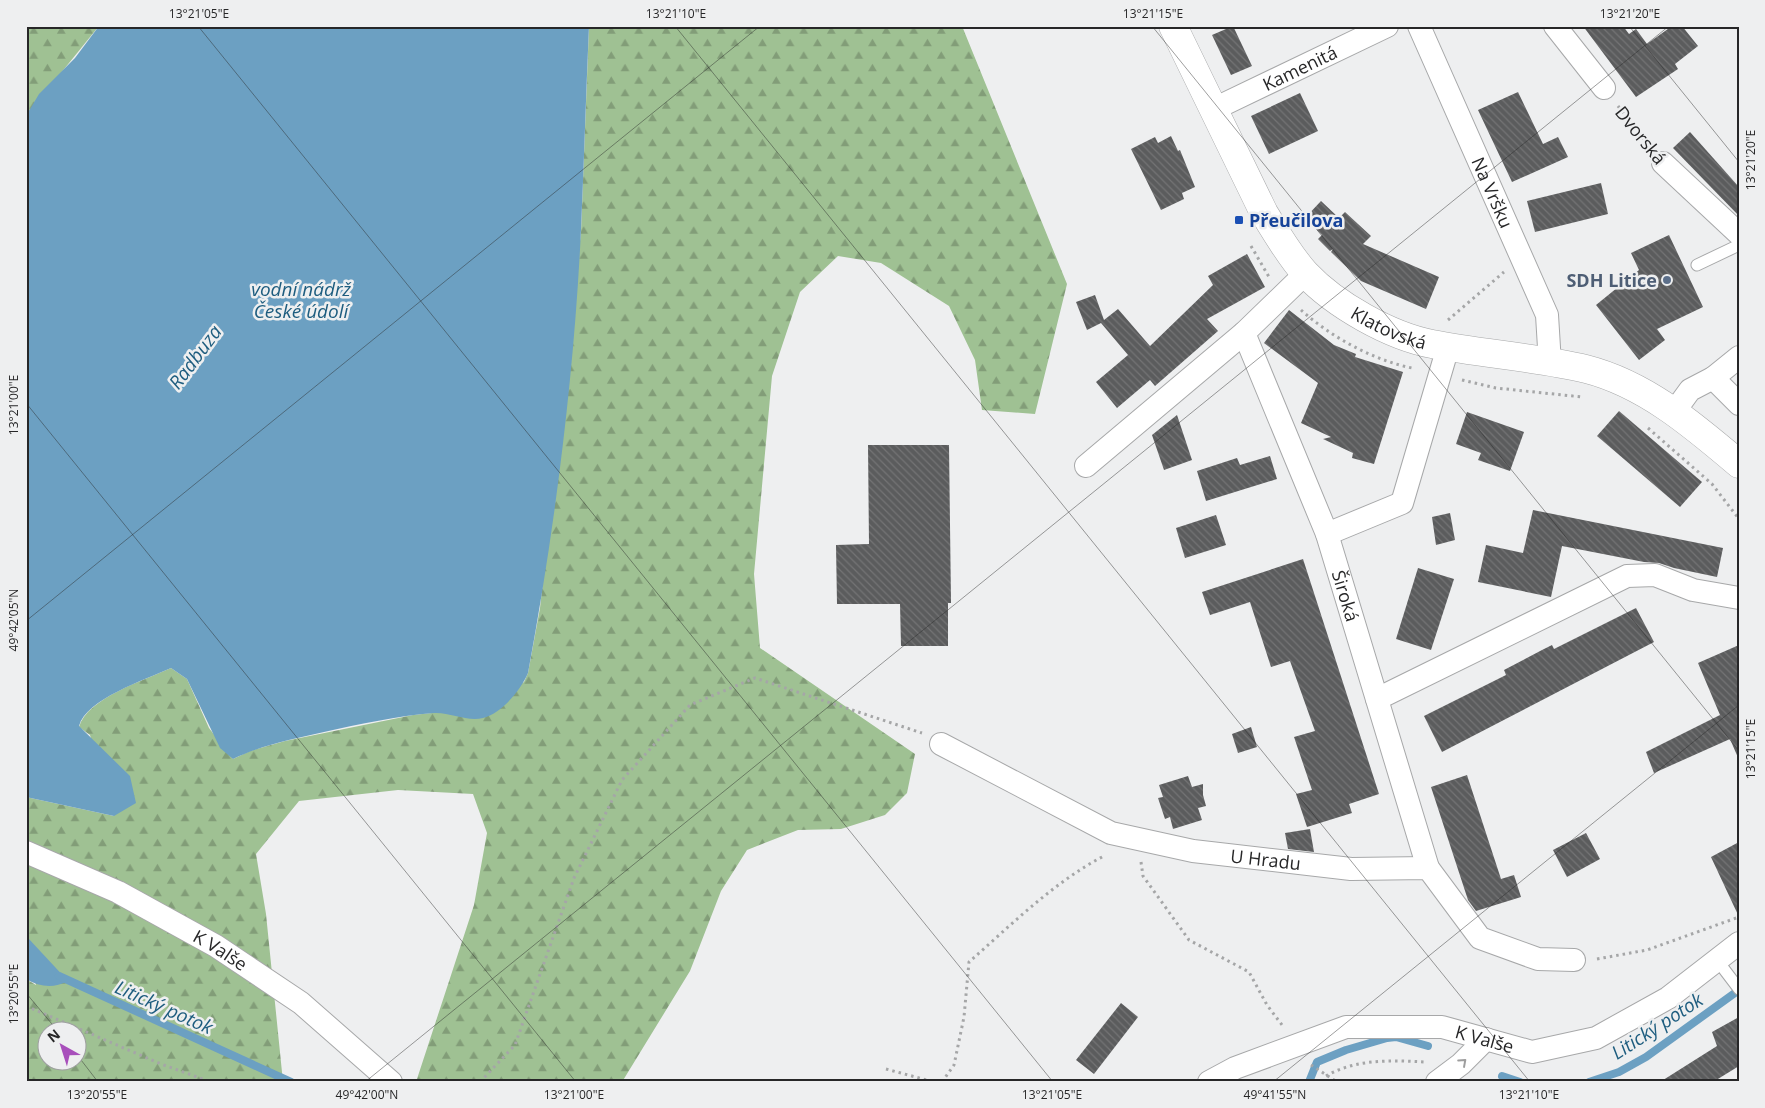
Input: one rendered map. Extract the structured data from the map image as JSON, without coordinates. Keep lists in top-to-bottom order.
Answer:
{
  "streets": {
    "main road": ["Klatovská"],
    "street": [
      "Kamenitá",
      "Dvorská",
      "Na Vršku",
      "Široká",
      "U Hradu",
      "K Valše"
    ]
  },
  "crossings": [
    ["Kamenitá", "Klatovská"],
    ["Na Vršku", "Klatovská"],
    ["Široká", "U Hradu"]
  ],
  "water": ["vodní nádrž České údolí", "Radbuza", "Litický potok"],
  "places": {
    "transit": ["Přeučilova"],
    "other": ["SDH Litice"]
  },
  "north": "top left",
  "coordinates": [
    "13°21'05\"E",
    "13°21'10\"E",
    "13°21'15\"E",
    "13°21'20\"E",
    "13°21'00\"E",
    "49°42'05\"N",
    "13°20'55\"E",
    "49°42'00\"N",
    "49°41'55\"N"
  ]
}
